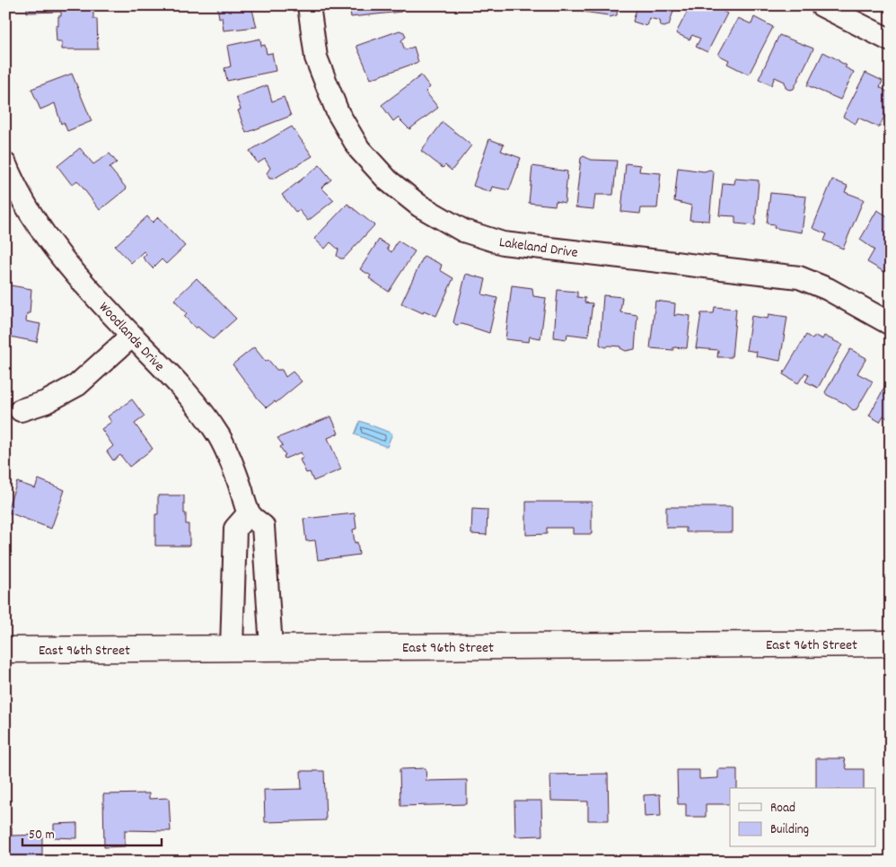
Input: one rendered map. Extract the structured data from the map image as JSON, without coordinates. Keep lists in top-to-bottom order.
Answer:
{
  "streets": {
    "main road": ["East 96th Street"],
    "street": ["Lakeland Drive", "Woodlands Drive"]
  },
  "crossings": [
    ["Woodlands Drive", "East 96th Street"]
  ],
  "legend": ["Road", "Building"],
  "scale_bar": "50 m"
}
